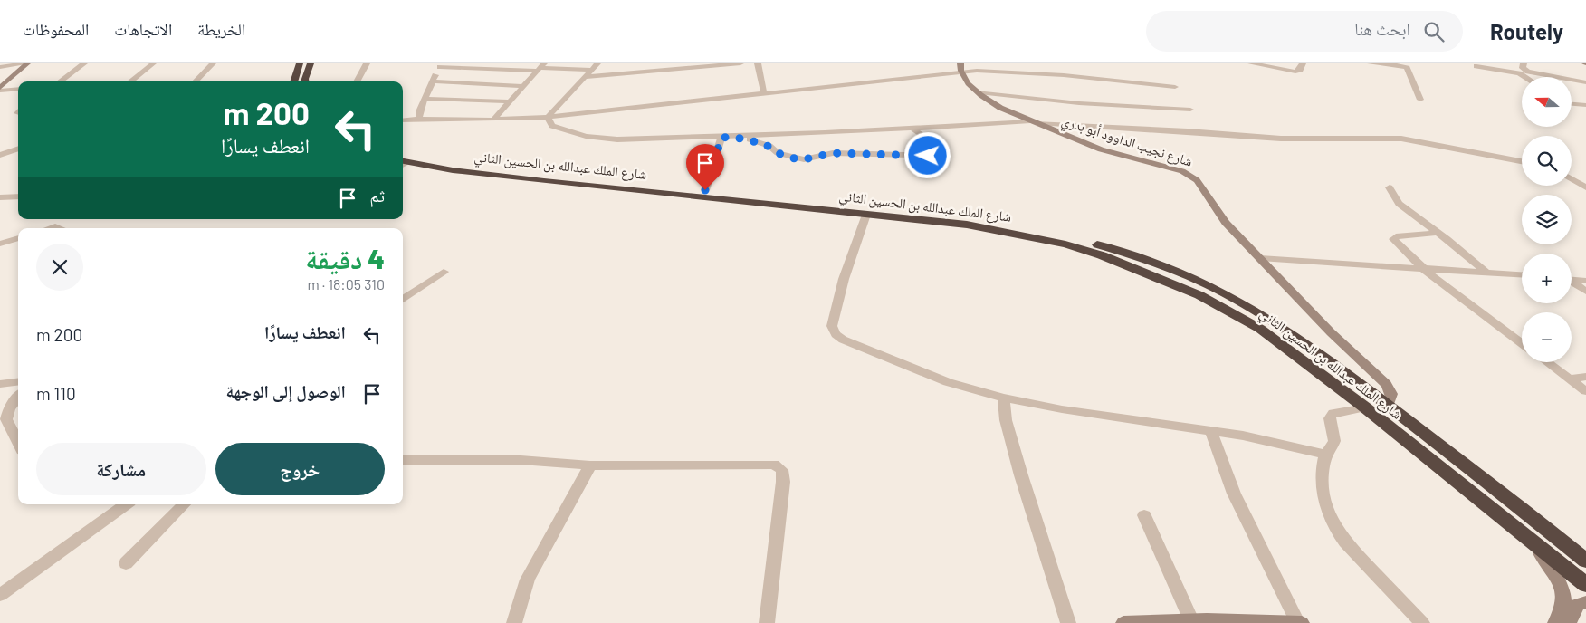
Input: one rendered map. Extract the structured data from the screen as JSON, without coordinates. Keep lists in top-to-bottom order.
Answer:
{
  "streets": {
    "highway": ["شارع الملك عبدالله بن الحسين الثاني"],
    "street": ["شارع نجيب الداوود أبو بدري"]
  },
  "crossings": [
    ["شارع نجيب الداوود أبو بدري", "شارع الملك عبدالله بن الحسين الثاني"]
  ],
  "north": "left",
  "page": {
    "header": "Routely",
    "search": "ابحث هنا",
    "nav": ["الخريطة", "الاتجاهات", "المحفوظات"],
    "map_buttons": ["+", "−"],
    "turn": ["200 m", "انعطف يسارًا"],
    "then": "ثم",
    "heading": ["4 دقيقة", "310 m · 18:05"],
    "list": [
      {
        "name": "انعطف يسارًا",
        "value": "200 m"
      },
      {
        "name": "الوصول إلى الوجهة",
        "value": "110 m"
      }
    ],
    "buttons": ["خروج", "مشاركة"]
  }
}
